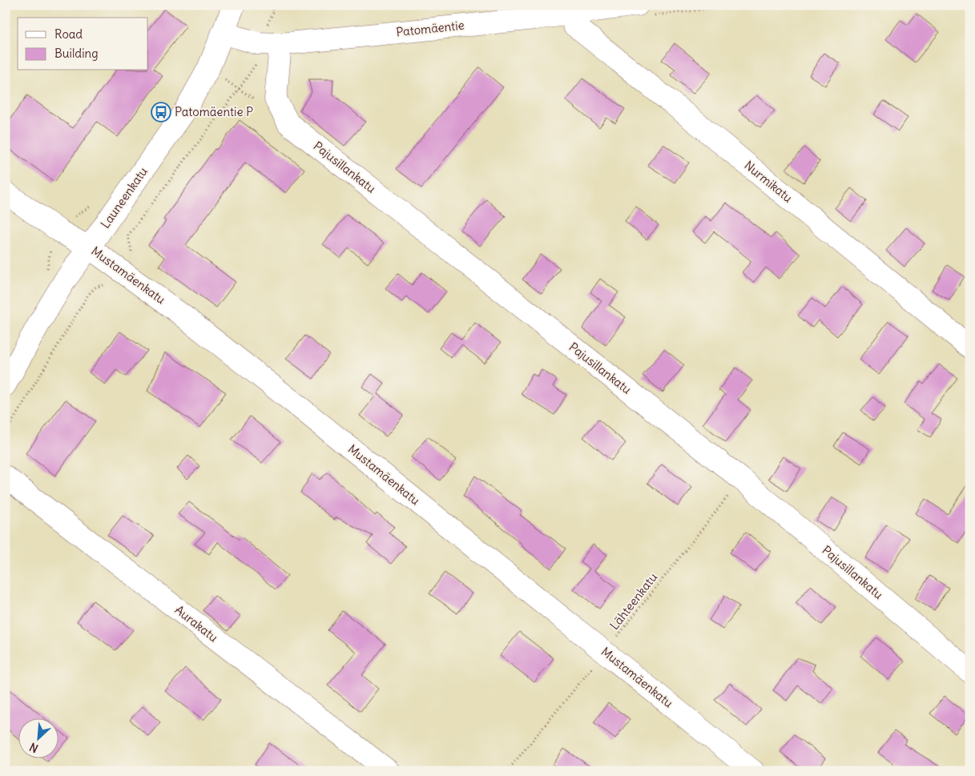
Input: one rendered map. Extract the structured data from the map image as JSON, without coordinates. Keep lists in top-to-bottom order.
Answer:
{
  "streets": {
    "street": [
      "Patomäentie",
      "Pajusillankatu",
      "Nurmikatu",
      "Launeenkatu",
      "Mustamäenkatu",
      "Aurakatu"
    ],
    "path": ["Lähteenkatu"]
  },
  "crossings": [
    ["Patomäentie", "Pajusillankatu"],
    ["Patomäentie", "Nurmikatu"],
    ["Patomäentie", "Launeenkatu"],
    ["Pajusillankatu", "Lähteenkatu"],
    ["Launeenkatu", "Mustamäenkatu"],
    ["Mustamäenkatu", "Lähteenkatu"]
  ],
  "places": {
    "bus stop": ["Patomäentie P"]
  },
  "legend": ["Road", "Building"],
  "north": "bottom left"
}
